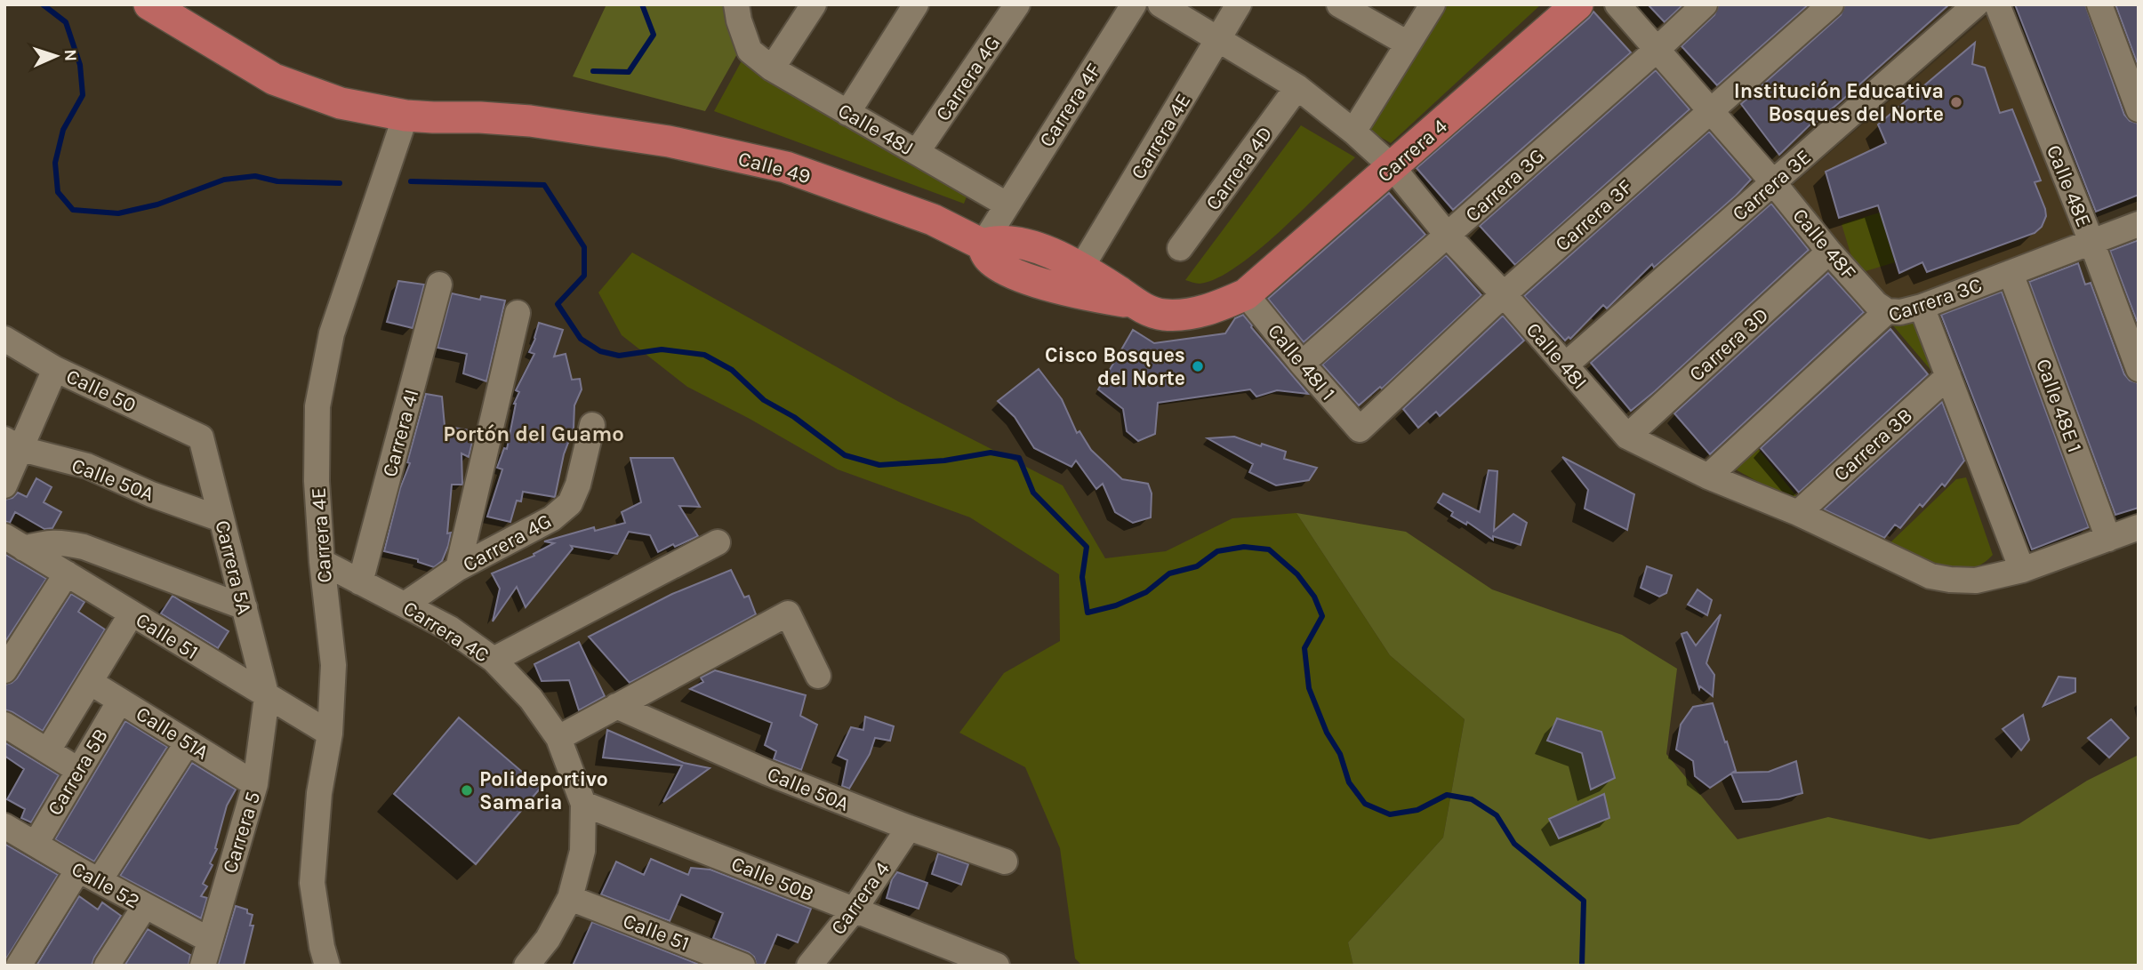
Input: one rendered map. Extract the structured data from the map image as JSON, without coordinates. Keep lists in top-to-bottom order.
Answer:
{
  "streets": {
    "main road": ["Carrera 4", "Calle 49"],
    "street": [
      "Carrera 4G",
      "Carrera 4F",
      "Calle 48J",
      "Carrera 4E",
      "Carrera 4D",
      "Carrera 3G",
      "Carrera 3E",
      "Calle 48E",
      "Carrera 3F",
      "Calle 48F",
      "Carrera 3C",
      "Carrera 3D",
      "Calle 48I",
      "Calle 48I 1",
      "Calle 50",
      "Calle 48E 1",
      "Carrera 4I",
      "Carrera 3B",
      "Calle 50A",
      "Carrera 5A",
      "Carrera 4C",
      "Calle 51",
      "Calle 51A",
      "Carrera 5B",
      "Carrera 5",
      "Calle 50B",
      "Calle 52"
    ]
  },
  "crossings": [
    ["Carrera 4G", "Calle 48J"],
    ["Carrera 4G", "Carrera 4C"],
    ["Carrera 4F", "Calle 48J"],
    ["Carrera 4E", "Calle 49"],
    ["Carrera 4E", "Calle 48I"],
    ["Carrera 4E", "Carrera 4C"],
    ["Carrera 4E", "Calle 51"],
    ["Carrera 4", "Calle 48I"],
    ["Carrera 4", "Calle 48I 1"],
    ["Carrera 4", "Calle 50A"],
    ["Carrera 4", "Calle 50B"],
    ["Carrera 4D", "Calle 48I"],
    ["Carrera 3G", "Calle 48F"],
    ["Carrera 3G", "Calle 48I"],
    ["Carrera 3G", "Calle 48I 1"],
    ["Carrera 3E", "Calle 48F"],
    ["Carrera 3E", "Calle 48I"],
    ["Calle 48E", "Carrera 3C"],
    ["Carrera 3F", "Calle 48F"],
    ["Carrera 3F", "Calle 48I"],
    ["Carrera 3F", "Calle 48I 1"],
    ["Calle 48F", "Carrera 3C"],
    ["Calle 48F", "Carrera 3D"],
    ["Carrera 3C", "Calle 48I"],
    ["Carrera 3C", "Calle 48E 1"],
    ["Carrera 3D", "Calle 48I"],
    ["Calle 48I", "Calle 48E 1"],
    ["Calle 48I", "Carrera 3B"],
    ["Calle 50", "Carrera 5A"],
    ["Carrera 4I", "Carrera 4C"],
    ["Calle 50A", "Carrera 5A"],
    ["Carrera 5A", "Calle 51"],
    ["Carrera 5A", "Carrera 5"],
    ["Carrera 4C", "Calle 51"],
    ["Carrera 4C", "Calle 50B"],
    ["Calle 51", "Carrera 5"],
    ["Calle 51A", "Carrera 5B"],
    ["Calle 51A", "Carrera 5"],
    ["Carrera 5B", "Calle 52"],
    ["Carrera 5", "Calle 52"]
  ],
  "districts": ["Portón del Guamo"],
  "places": ["Institución Educativa Bosques del Norte", "Cisco Bosques del Norte", "Polideportivo Samaria"],
  "north": "right"
}
